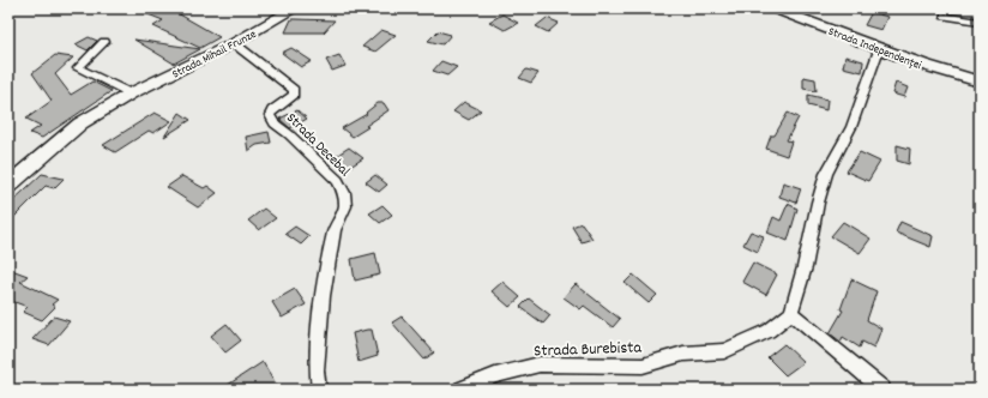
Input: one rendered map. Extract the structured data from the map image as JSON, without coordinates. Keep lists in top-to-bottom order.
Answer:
{
  "streets": {
    "street": [
      "Strada Independenței",
      "Strada Mihail Frunze",
      "Strada Decebal",
      "Strada Burebista"
    ]
  },
  "crossings": [
    ["Strada Mihail Frunze", "Strada Decebal"]
  ]
}
